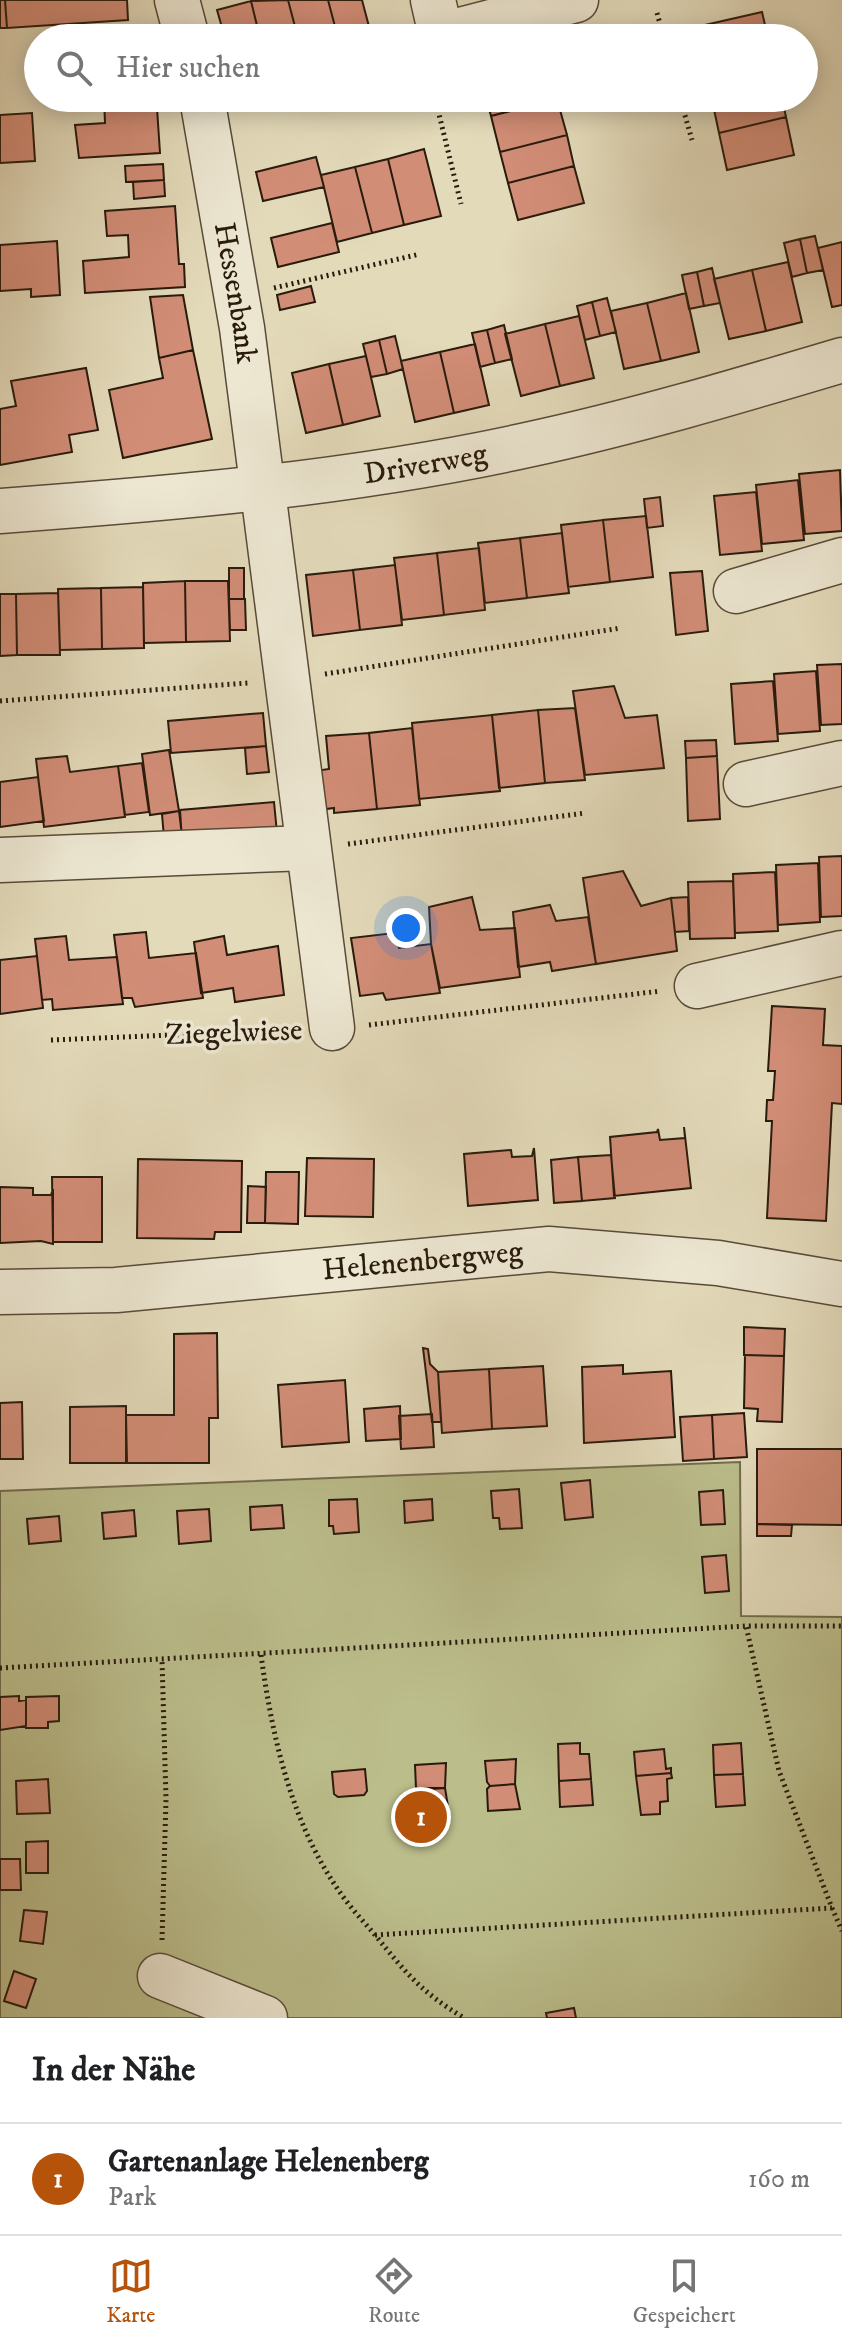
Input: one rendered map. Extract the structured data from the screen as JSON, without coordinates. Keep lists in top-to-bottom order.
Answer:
{
  "streets": {
    "street": [
      "Hessenbank",
      "Driverweg",
      "Ziegelwiese",
      "Helenenbergweg"
    ]
  },
  "crossings": [
    ["Hessenbank", "Driverweg"],
    ["Hessenbank", "Ziegelwiese"],
    ["Driverweg", "Ziegelwiese"]
  ],
  "page": {
    "search": "Hier suchen",
    "pins": "1",
    "heading": "In der Nähe",
    "list": [
      {
        "mark": "1",
        "name": "Gartenanlage Helenenberg",
        "note": "Park",
        "value": "160 m"
      }
    ],
    "nav": ["Karte", "Route", "Gespeichert"]
  }
}
